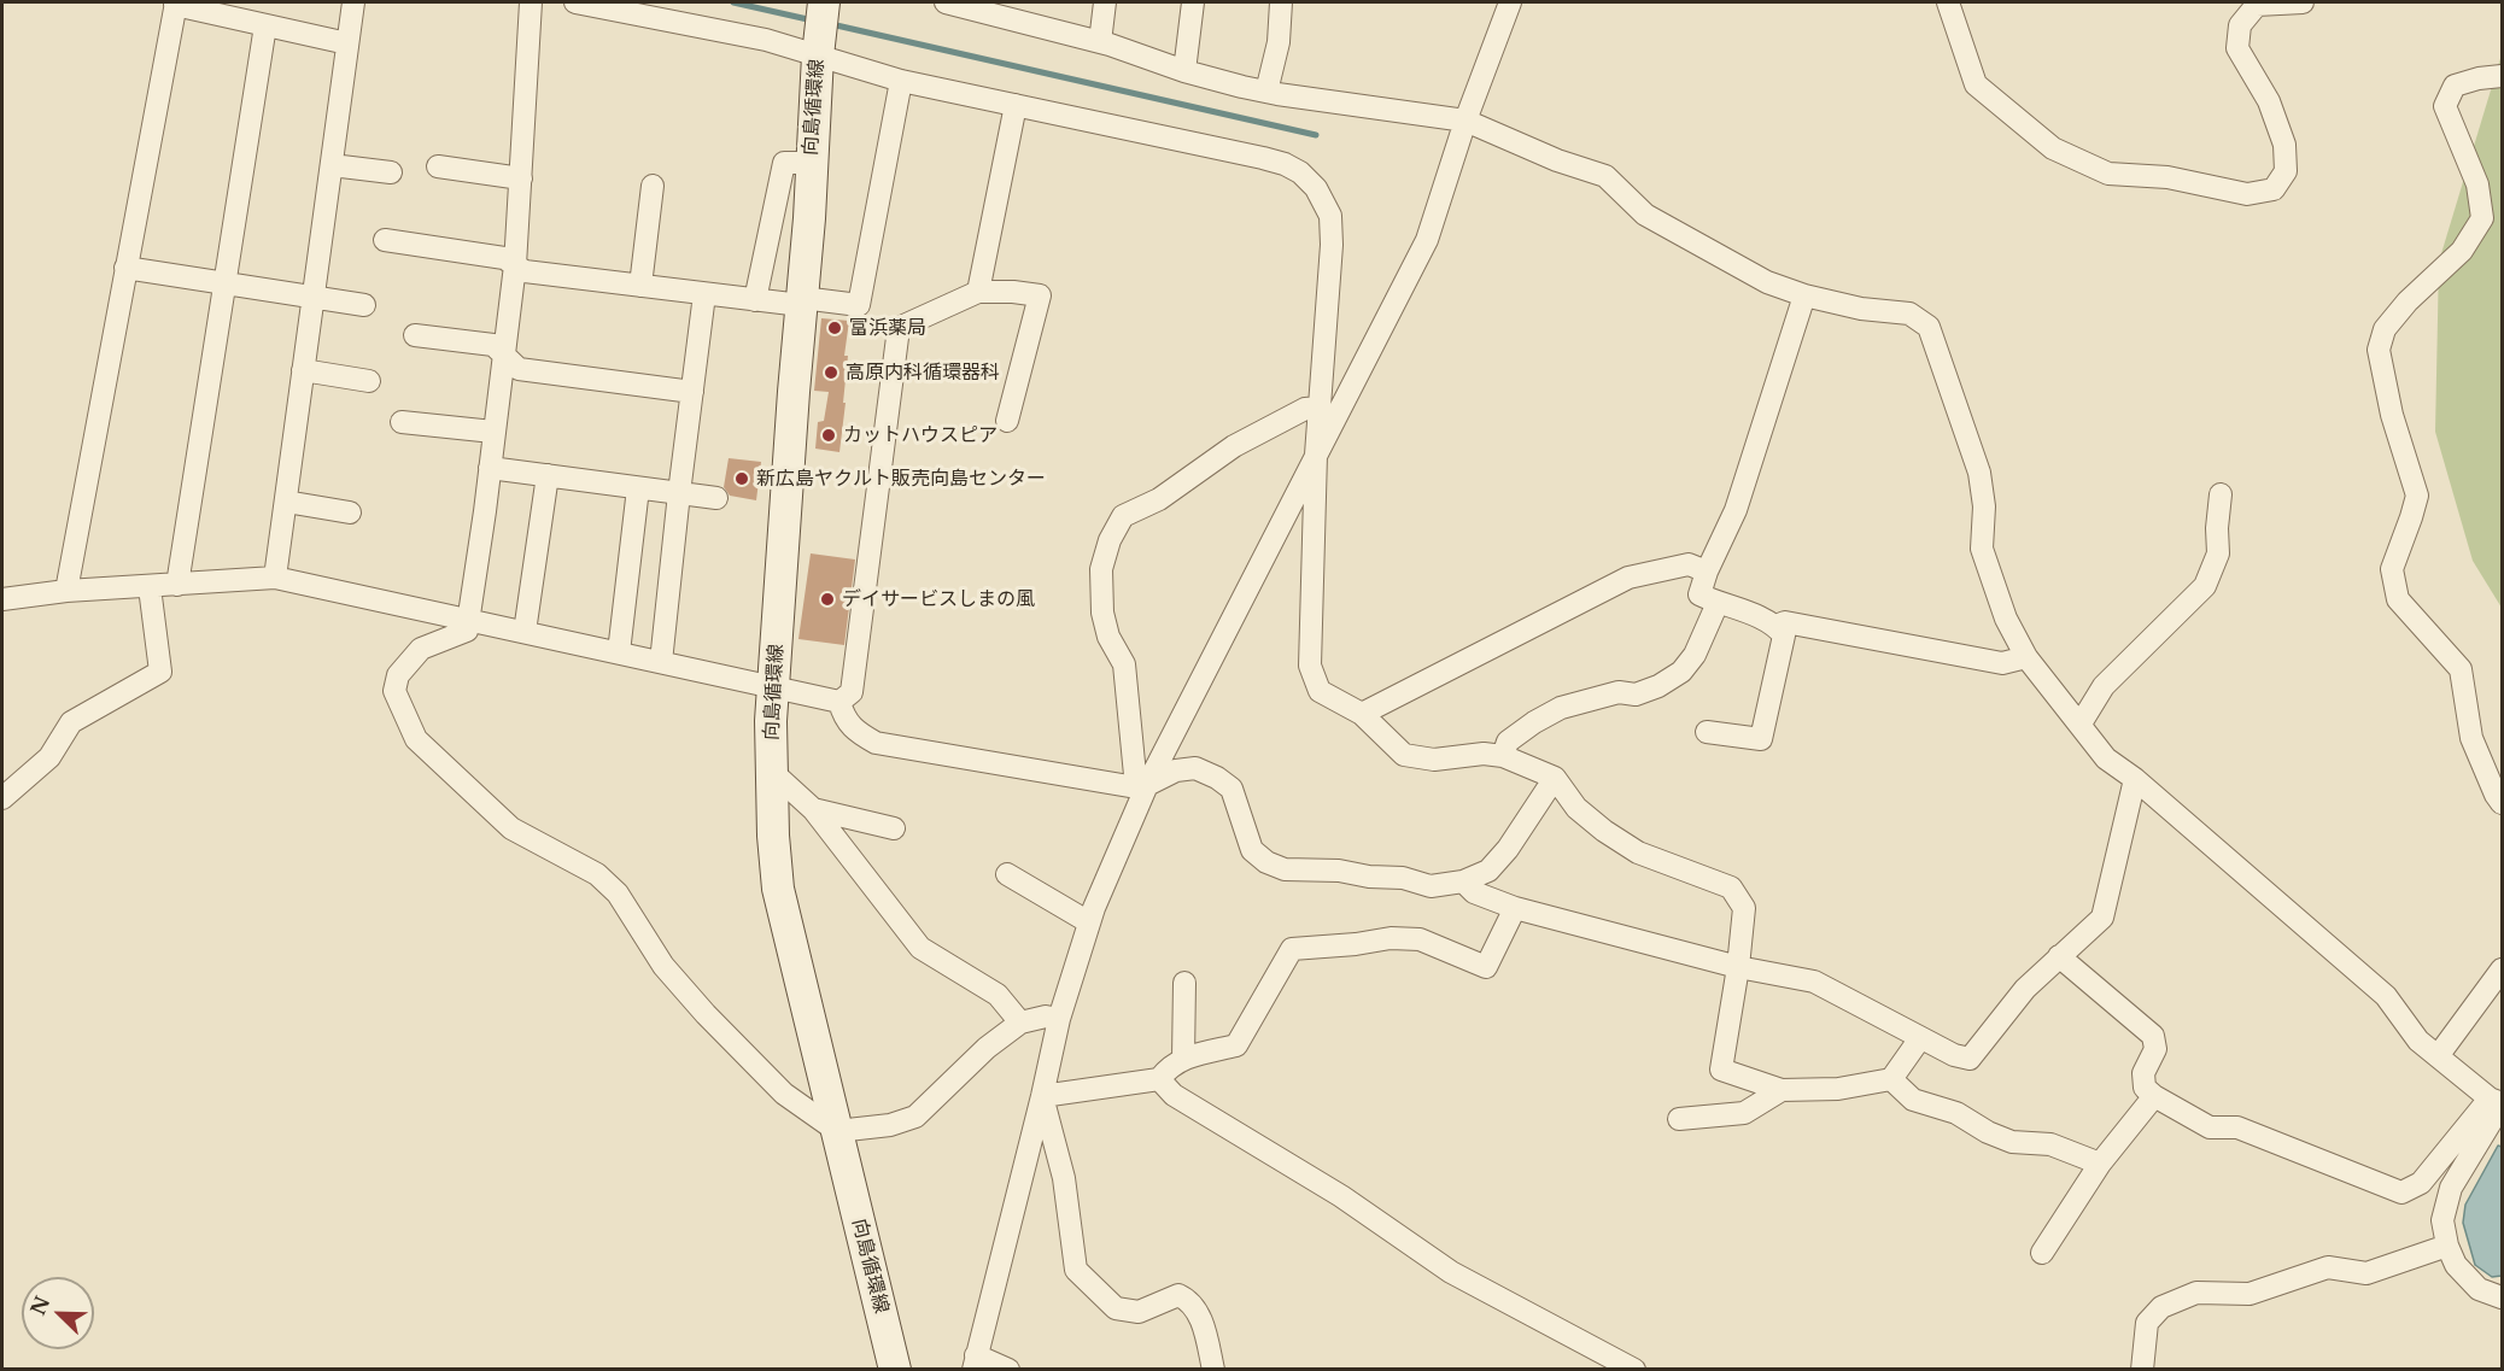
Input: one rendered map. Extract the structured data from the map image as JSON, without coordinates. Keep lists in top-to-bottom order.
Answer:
{
  "streets": {
    "main road": ["向島循環線"]
  },
  "places": [
    "富浜薬局",
    "高原内科循環器科",
    "カットハウスピア",
    "新広島ヤクルト販売向島センター",
    "デイサービスしまの風"
  ],
  "north": "top left"
}
